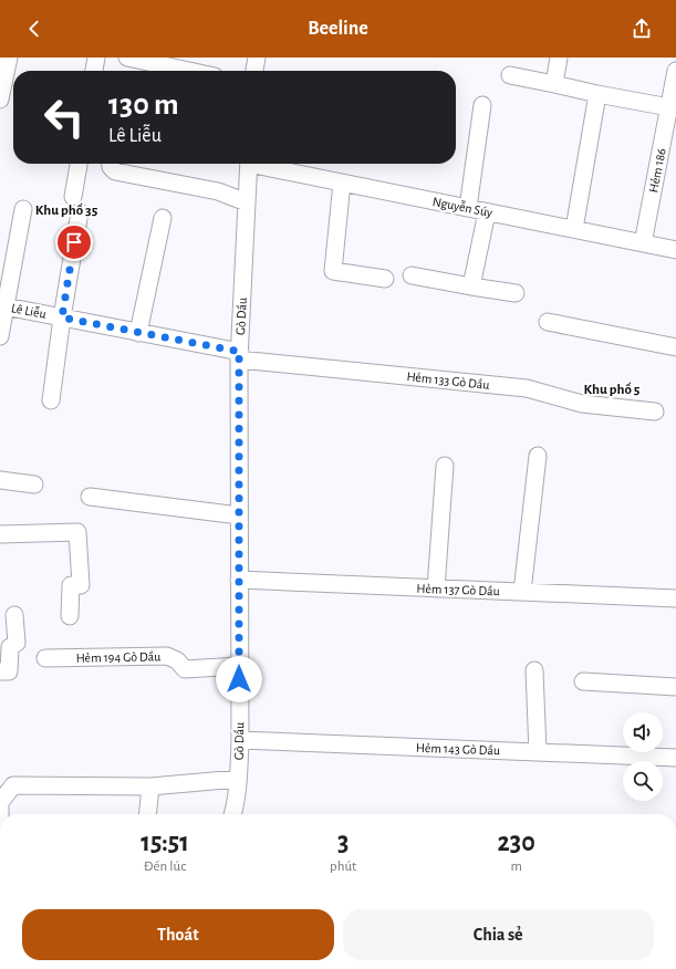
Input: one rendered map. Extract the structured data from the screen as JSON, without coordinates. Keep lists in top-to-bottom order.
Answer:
{
  "streets": {
    "street": [
      "Hẻm 186",
      "Nguyễn Súy",
      "Lê Liễu",
      "Gò Dầu",
      "Hẻm 133 Gò Dầu",
      "Hẻm 137 Gò Dầu",
      "Hẻm 194 Gò Dầu",
      "Hẻm 143 Gò Dầu"
    ]
  },
  "crossings": [
    ["Hẻm 186", "Nguyễn Súy"],
    ["Lê Liễu", "Gò Dầu"],
    ["Lê Liễu", "Hẻm 133 Gò Dầu"],
    ["Gò Dầu", "Hẻm 133 Gò Dầu"],
    ["Gò Dầu", "Hẻm 137 Gò Dầu"],
    ["Gò Dầu", "Hẻm 194 Gò Dầu"],
    ["Gò Dầu", "Hẻm 143 Gò Dầu"]
  ],
  "districts": ["Khu phố 35", "Khu phố 5"],
  "page": {
    "header": "Beeline",
    "turn": ["130 m", "Lê Liễu"],
    "eta": [
      "15:51",
      "Đến lúc",
      "3",
      "phút",
      "230",
      "m"
    ],
    "buttons": ["Thoát", "Chia sẻ"]
  }
}
